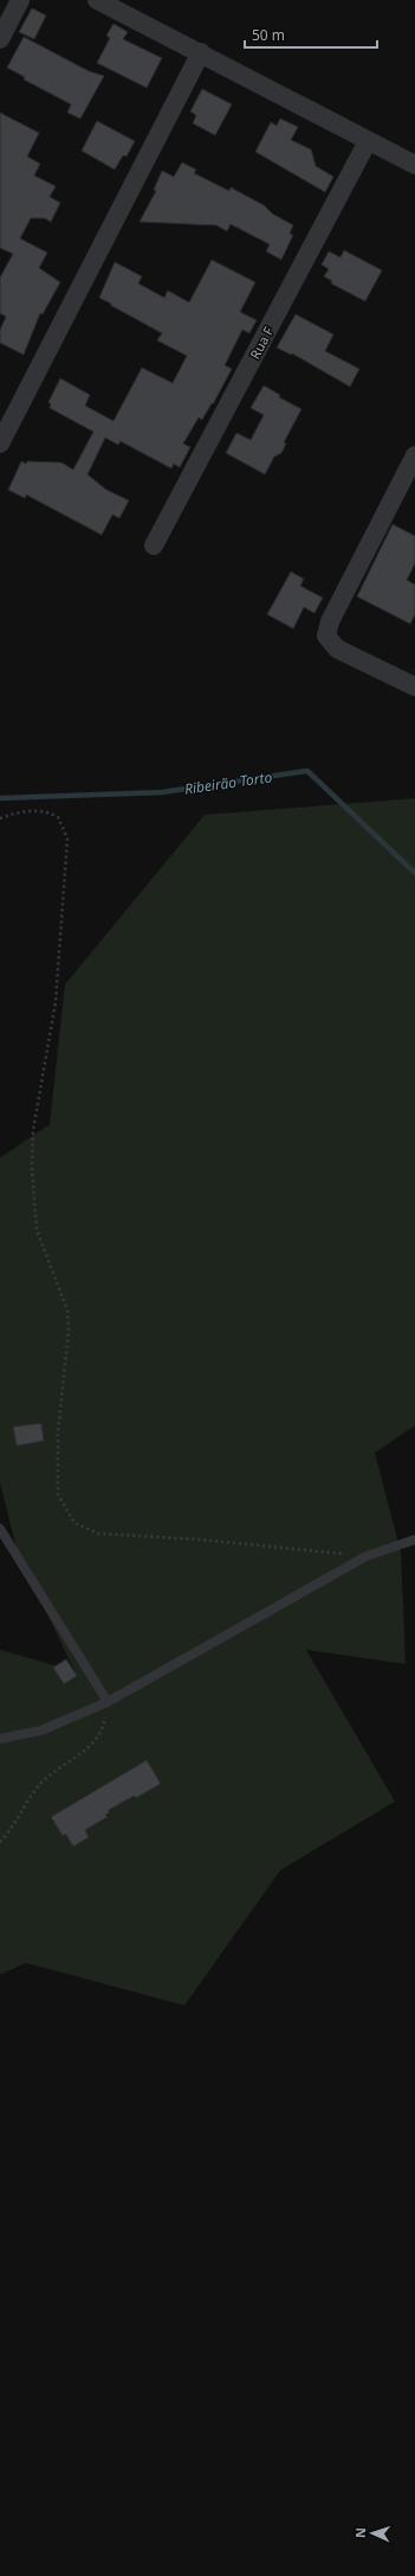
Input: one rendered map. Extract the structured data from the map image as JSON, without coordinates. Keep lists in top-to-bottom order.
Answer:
{
  "streets": {
    "street": ["Rua F"]
  },
  "water": ["Ribeirão Torto"],
  "scale_bar": "50 m",
  "north": "left"
}
